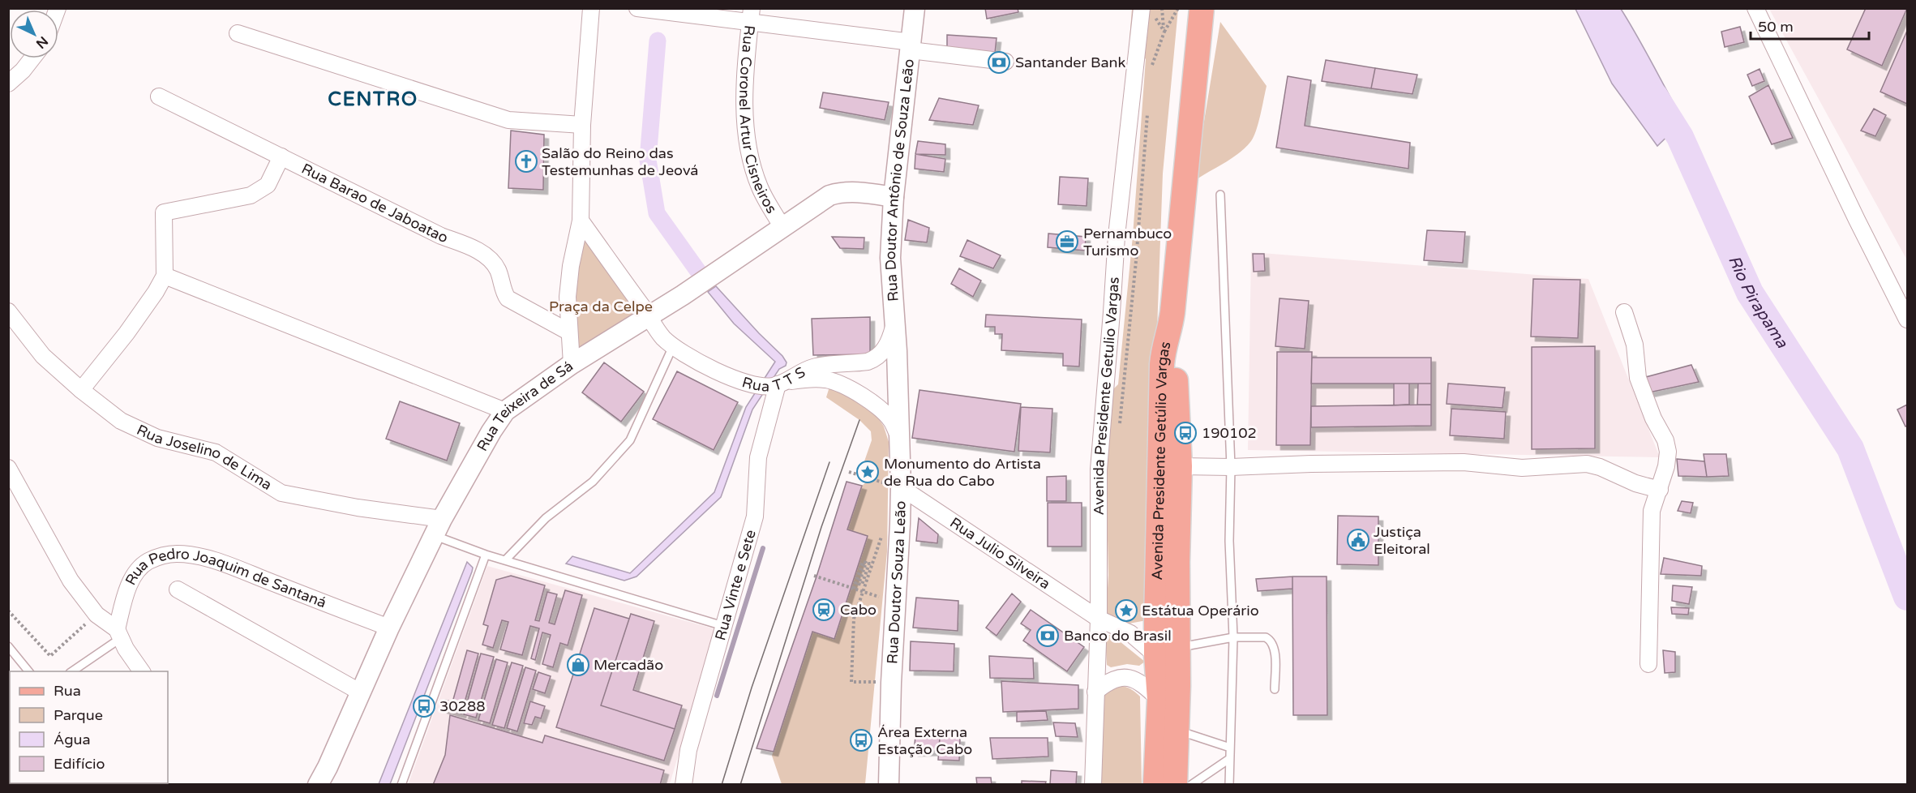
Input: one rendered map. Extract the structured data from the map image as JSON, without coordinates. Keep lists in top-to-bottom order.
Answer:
{
  "streets": {
    "main road": ["Avenida Presidente Getúlio Vargas"],
    "street": [
      "Rua Coronel Artur Cisneiros",
      "Rua Doutor Antônio de Souza Leão",
      "Rua Barao de Jaboatao",
      "Rua T T S",
      "Avenida Presidente Getulio Vargas",
      "Rua Teixeira de Sá",
      "Rua Joselino de Lima",
      "Rua Julio Silveira",
      "Rua Doutor Souza Leão",
      "Rua Vinte e Sete",
      "Rua Pedro Joaquim de Santaná"
    ]
  },
  "crossings": [
    ["Rua Coronel Artur Cisneiros", "Rua Teixeira de Sá"],
    ["Rua Doutor Antônio de Souza Leão", "Rua T T S"],
    ["Rua Doutor Antônio de Souza Leão", "Rua Teixeira de Sá"],
    ["Rua Doutor Antônio de Souza Leão", "Rua Doutor Souza Leão"],
    ["Rua T T S", "Rua Teixeira de Sá"],
    ["Rua T T S", "Rua Vinte e Sete"],
    ["Avenida Presidente Getulio Vargas", "Rua Julio Silveira"],
    ["Rua Teixeira de Sá", "Rua Joselino de Lima"],
    ["Rua Teixeira de Sá", "Rua Pedro Joaquim de Santaná"],
    ["Avenida Presidente Getúlio Vargas", "Rua Julio Silveira"],
    ["Rua Julio Silveira", "Rua Doutor Souza Leão"]
  ],
  "districts": ["CENTRO"],
  "water": ["Rio Pirapama"],
  "parks": ["Praça da Celpe"],
  "places": {
    "bank": ["Santander Bank", "Banco do Brasil"],
    "church": ["Salão do Reino das Testemunhas de Jeová"],
    "office": ["Pernambuco Turismo"],
    "bus stop": ["190102", "30288", "Área Externa Estação Cabo"],
    "place": ["Monumento do Artista de Rua do Cabo", "Estátua Operário"],
    "public building": ["Justiça Eleitoral"],
    "station": ["Cabo"],
    "shop": ["Mercadão"]
  },
  "legend": [
    "Rua",
    "Parque",
    "Água",
    "Edifício"
  ],
  "scale_bar": "50 m",
  "north": "bottom right"
}
